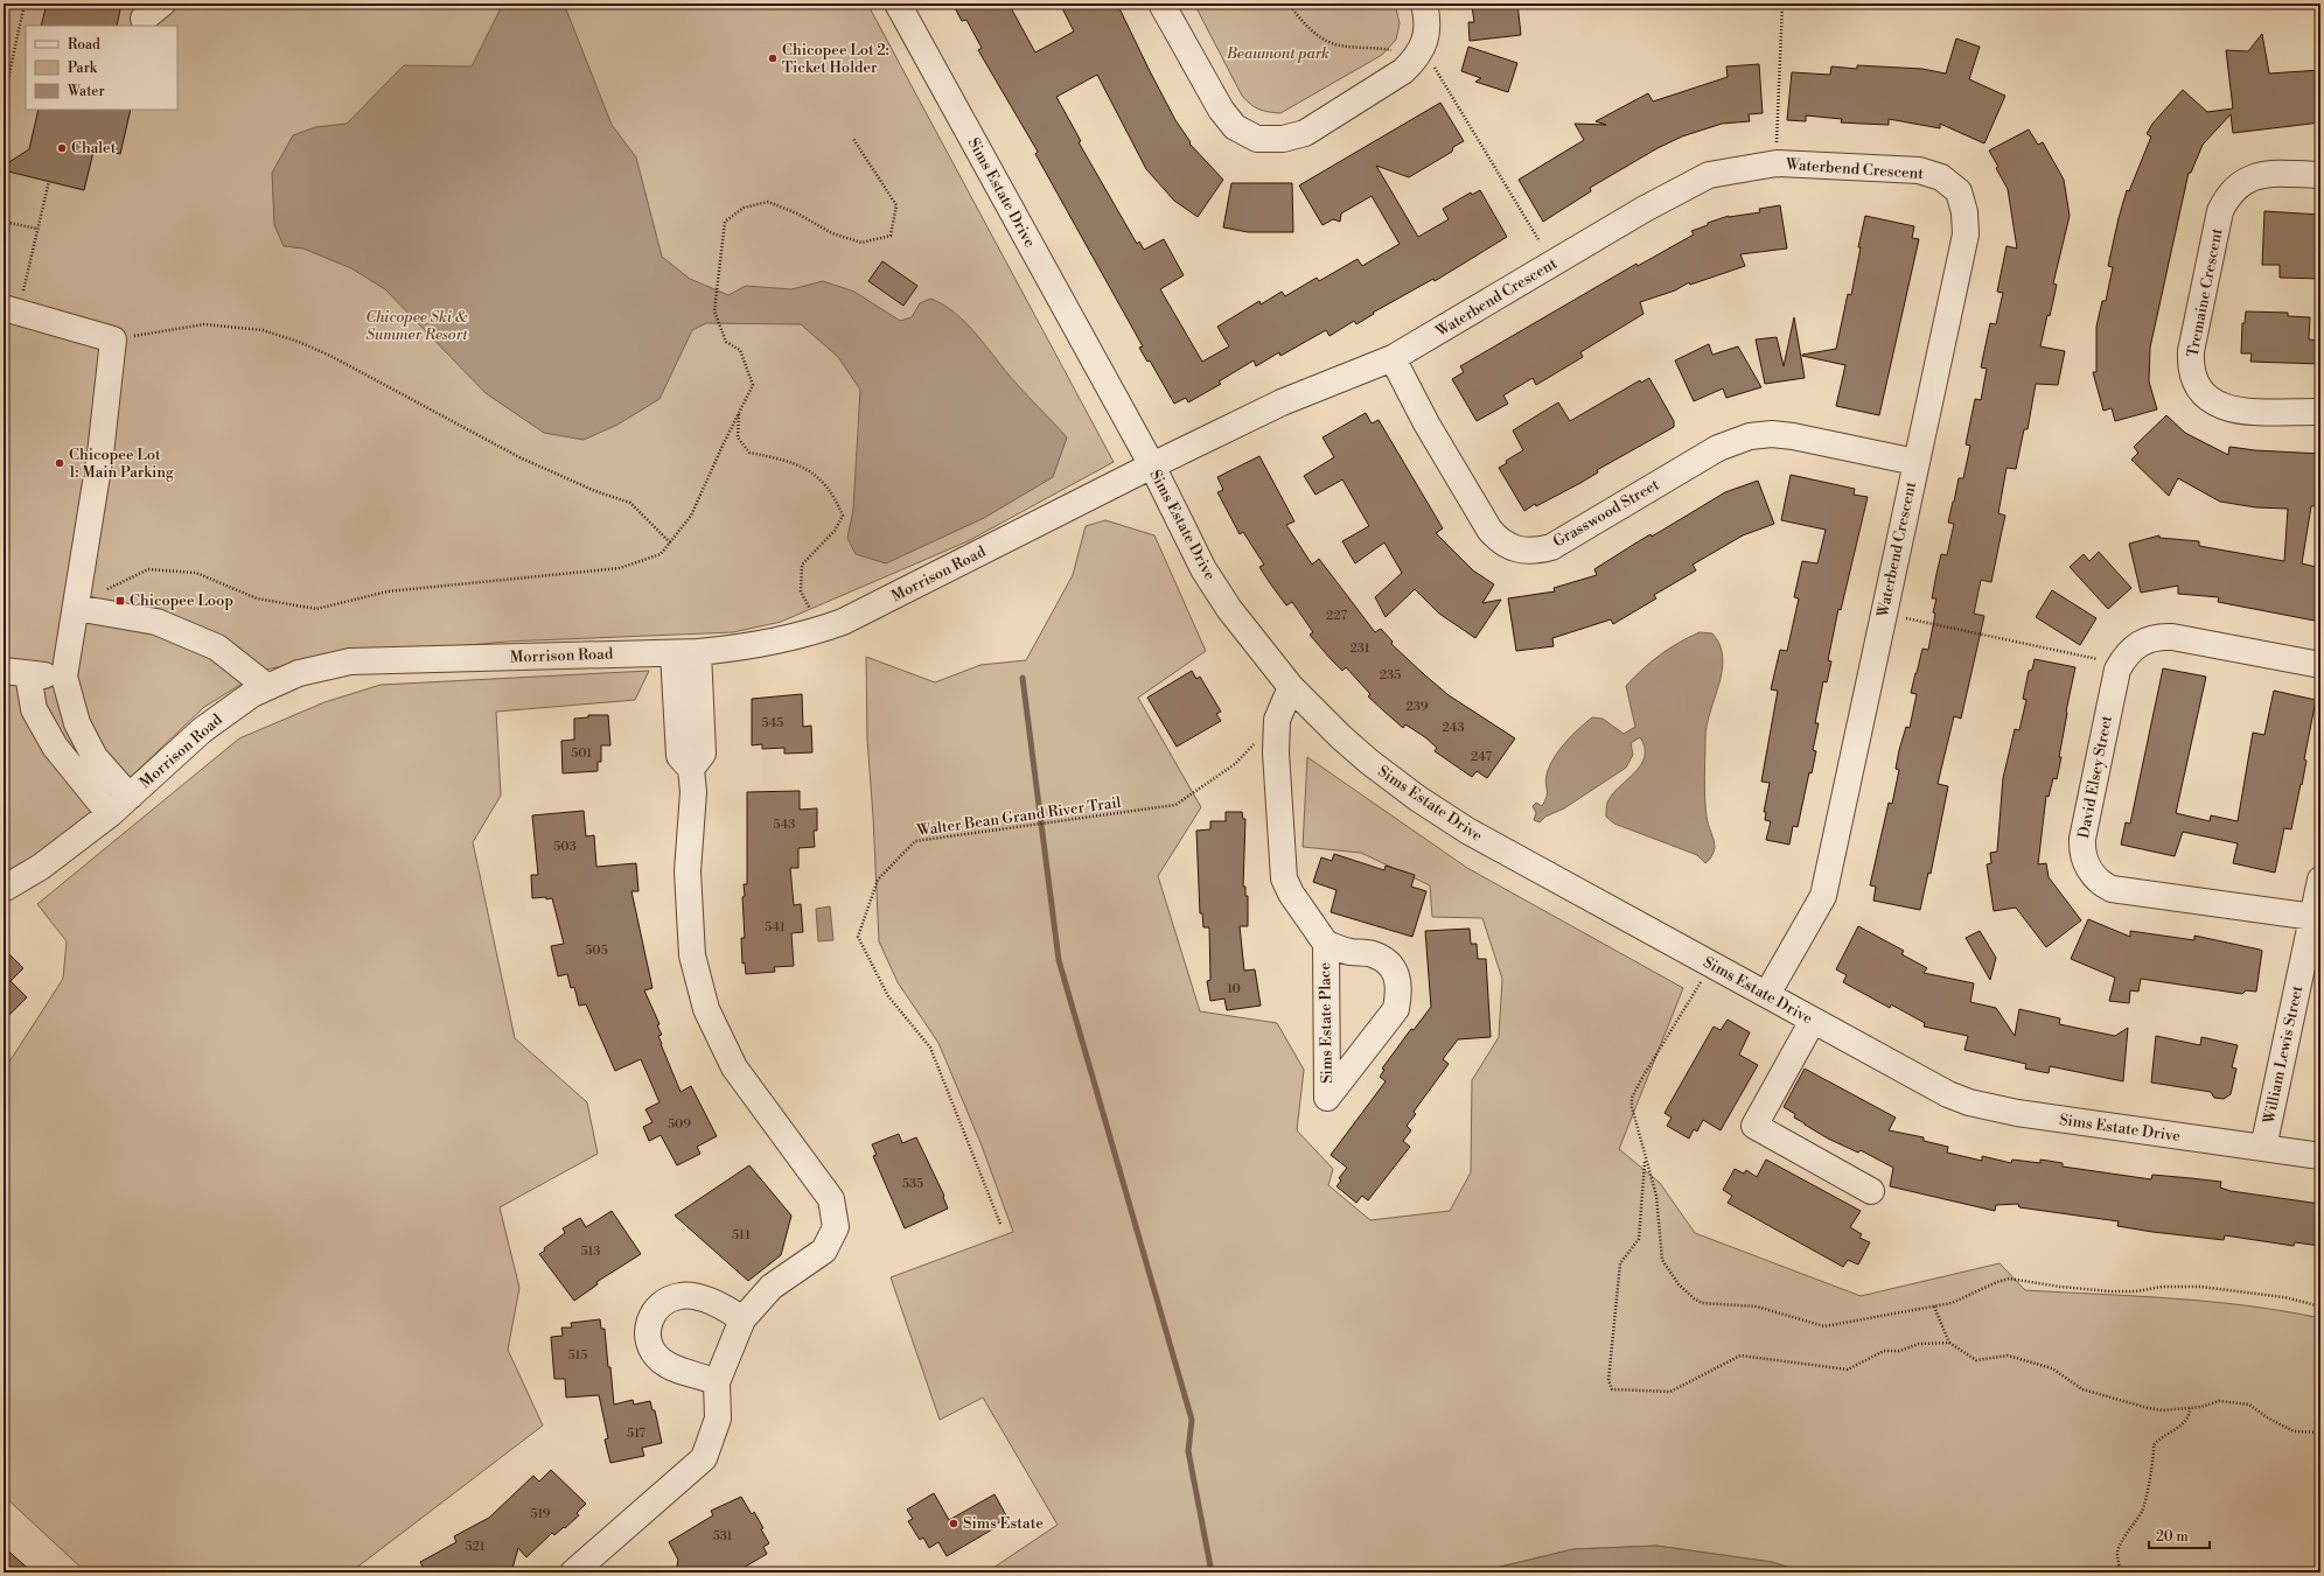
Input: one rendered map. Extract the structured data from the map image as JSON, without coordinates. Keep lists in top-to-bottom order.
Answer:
{
  "streets": {
    "street": [
      "Waterbend Crescent",
      "Sims Estate Drive",
      "Tremaine Crescent",
      "Grasswood Street",
      "Morrison Road",
      "David Elsey Street",
      "Sims Estate Place",
      "William Lewis Street"
    ],
    "path": ["Walter Bean Grand River Trail"]
  },
  "crossings": [
    ["Waterbend Crescent", "Sims Estate Drive"],
    ["Waterbend Crescent", "Grasswood Street"],
    ["Waterbend Crescent", "Morrison Road"],
    ["Sims Estate Drive", "Morrison Road"],
    ["Sims Estate Drive", "Sims Estate Place"],
    ["Sims Estate Drive", "William Lewis Street"],
    ["David Elsey Street", "William Lewis Street"],
    ["Walter Bean Grand River Trail", "Sims Estate Place"]
  ],
  "parks": ["Beaumont park", "Chicopee Ski & Summer Resort"],
  "places": {
    "other": [
      "Chicopee Lot 2: Ticket Holder",
      "Chalet",
      "Chicopee Lot 1: Main Parking",
      "Sims Estate"
    ],
    "transit": ["Chicopee Loop"]
  },
  "house_numbers": [
    "227",
    "231",
    "235",
    "239",
    "545",
    "243",
    "501",
    "247",
    "543",
    "503",
    "541",
    "505",
    "10",
    "509",
    "535",
    "511",
    "513",
    "515",
    "517",
    "519",
    "531",
    "521"
  ],
  "legend": ["Road", "Park", "Water"],
  "scale_bar": "20 m"
}
